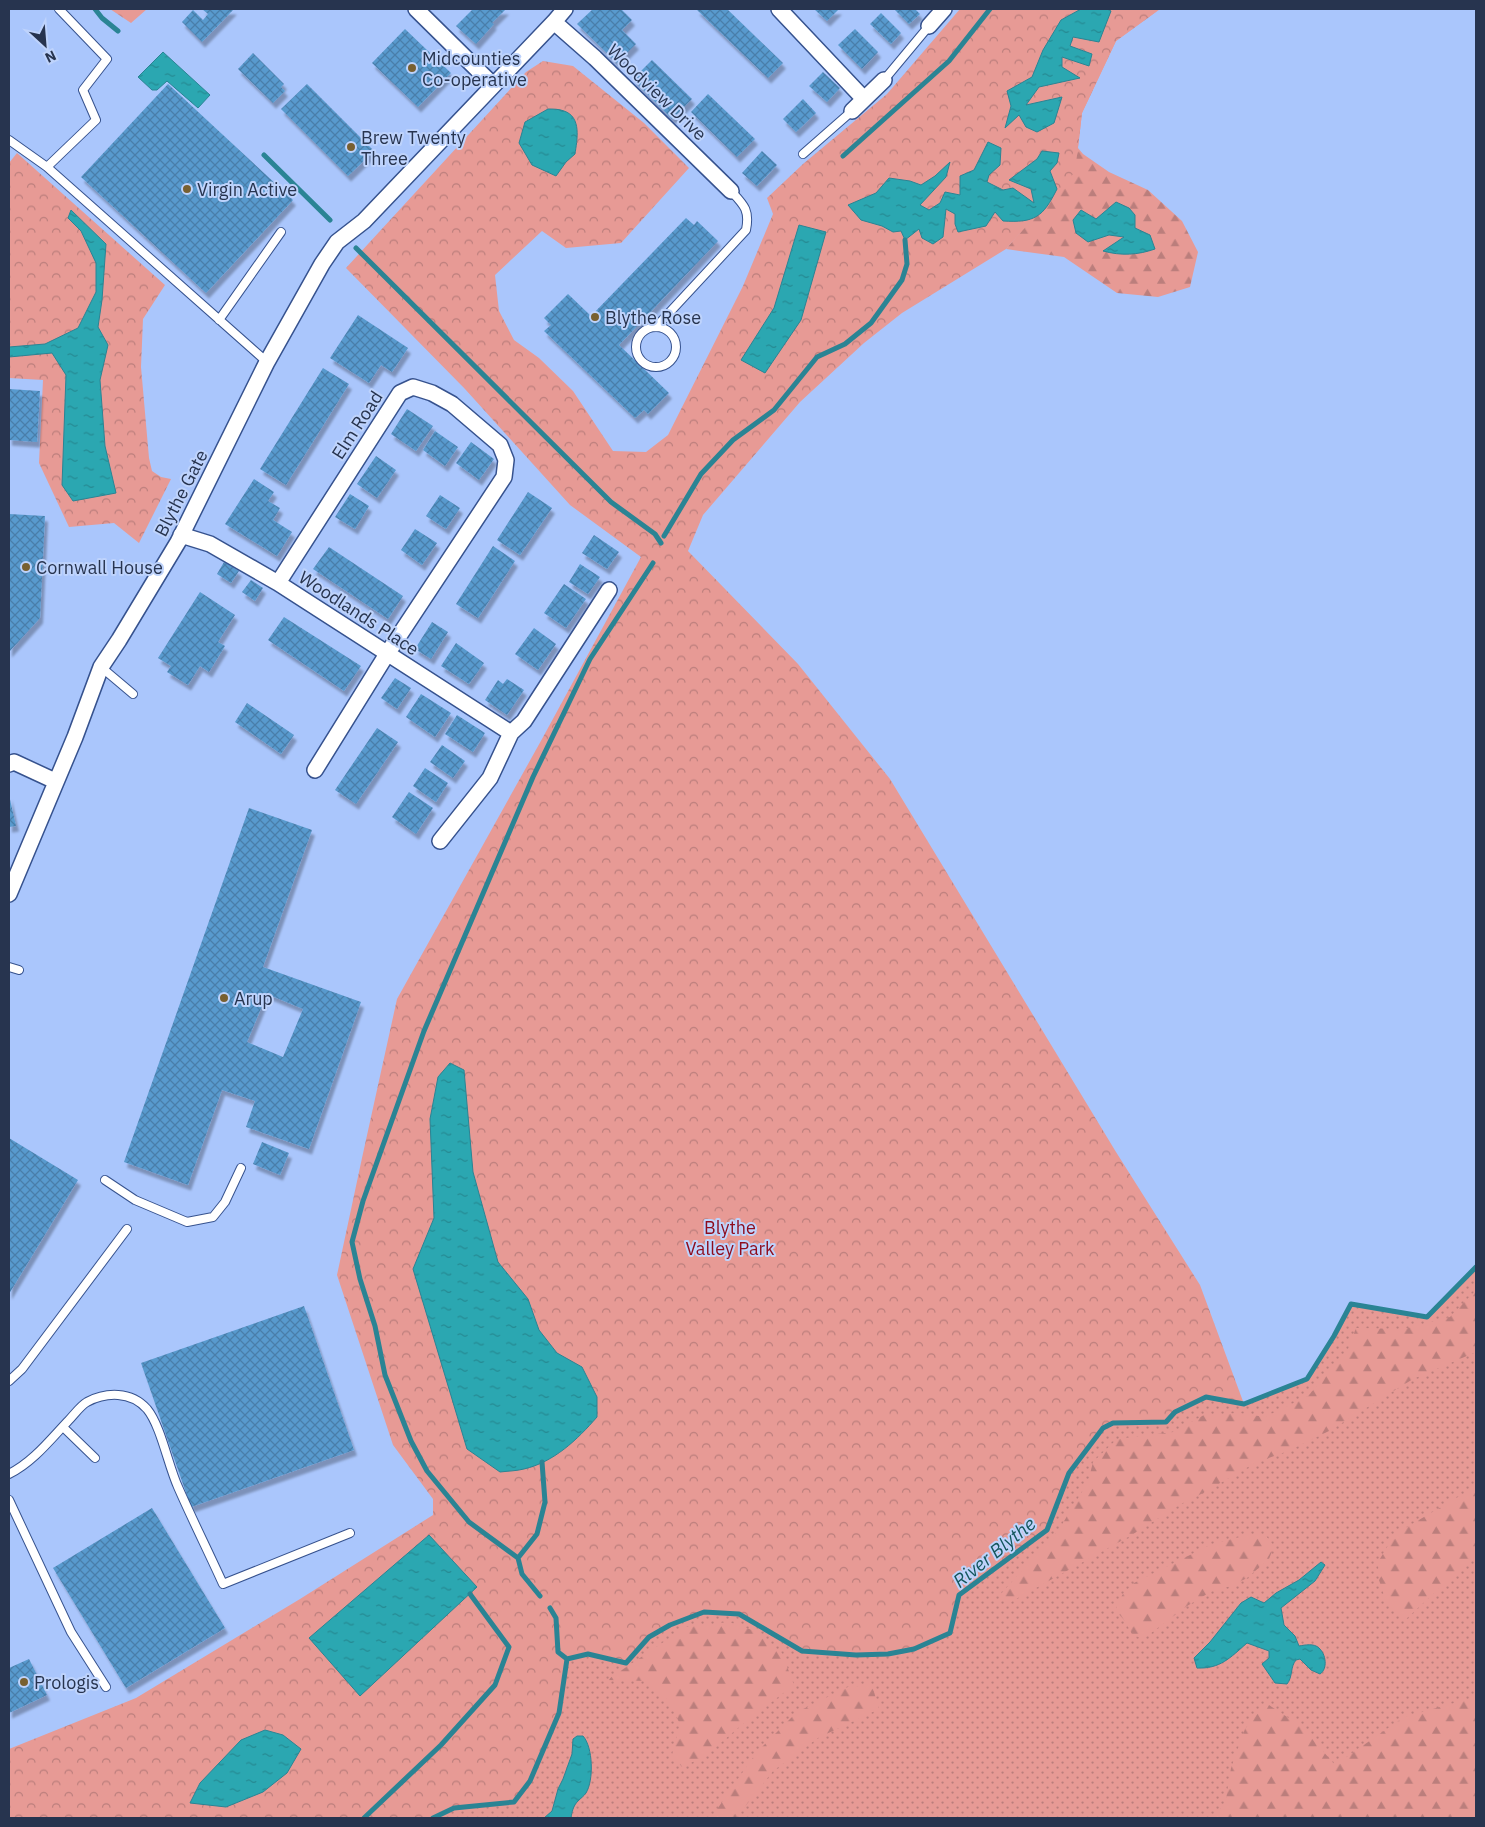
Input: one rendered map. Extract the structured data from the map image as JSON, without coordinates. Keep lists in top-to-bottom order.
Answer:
{
  "streets": {
    "street": [
      "Woodview Drive",
      "Elm Road",
      "Blythe Gate",
      "Woodlands Place"
    ]
  },
  "crossings": [
    ["Woodview Drive", "Blythe Gate"],
    ["Elm Road", "Woodlands Place"],
    ["Blythe Gate", "Woodlands Place"]
  ],
  "water": ["River Blythe"],
  "parks": ["Blythe Valley Park"],
  "places": [
    "Midcounties Co-operative",
    "Brew Twenty Three",
    "Virgin Active",
    "Blythe Rose",
    "Cornwall House",
    "Arup",
    "Prologis"
  ],
  "north": "bottom right"
}
